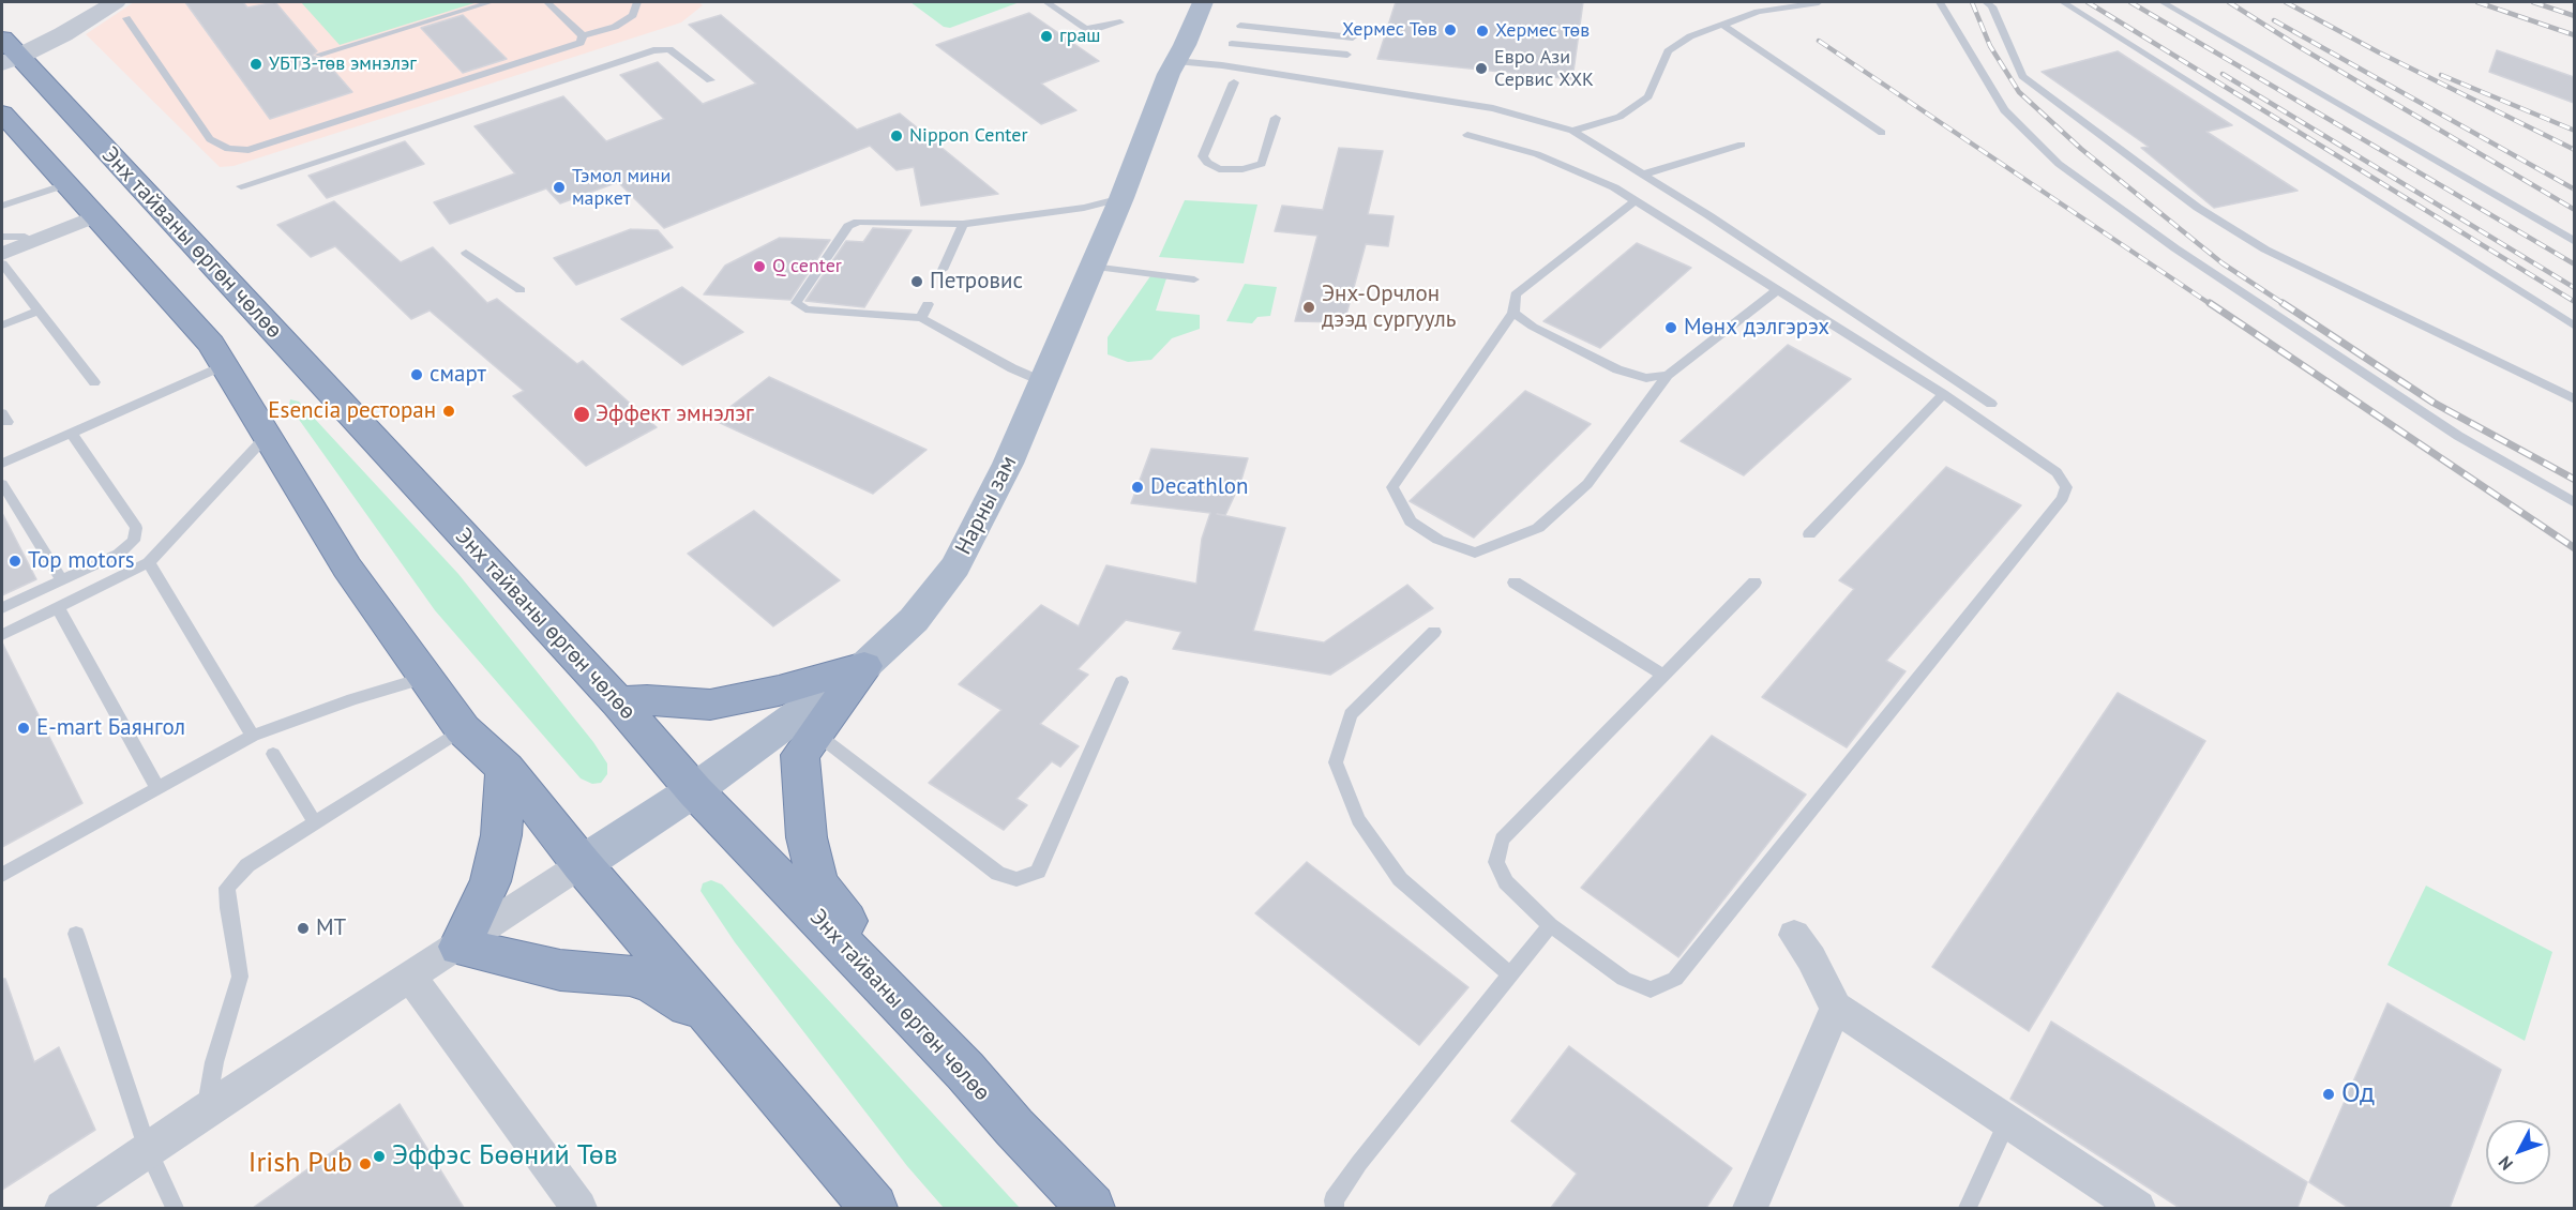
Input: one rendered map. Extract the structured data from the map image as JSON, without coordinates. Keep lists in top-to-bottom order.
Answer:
{
  "streets": {
    "highway": ["Энх тайваны өргөн чөлөө"],
    "main road": ["Нарны зам"]
  },
  "crossings": [
    ["Энх тайваны өргөн чөлөө", "Нарны зам"]
  ],
  "places": [
    "Хермес Төв",
    "Хермес төв",
    "граш",
    "УБТЗ-төв эмнэлэг",
    "Евро Ази Сервис ХХК",
    "Nippon Center",
    "Тэмол мини маркет",
    "Q center",
    "Петровис",
    "Энх-Орчлон дээд сургууль",
    "Мөнх дэлгэрэх",
    "смарт",
    "Esencia ресторан",
    "Эффект эмнэлэг",
    "Decathlon",
    "Top motors",
    "E-mart Баянгол",
    "МТ",
    "Од",
    "Эффэс Бөөний Төв",
    "Irish Pub"
  ],
  "north": "bottom left"
}
